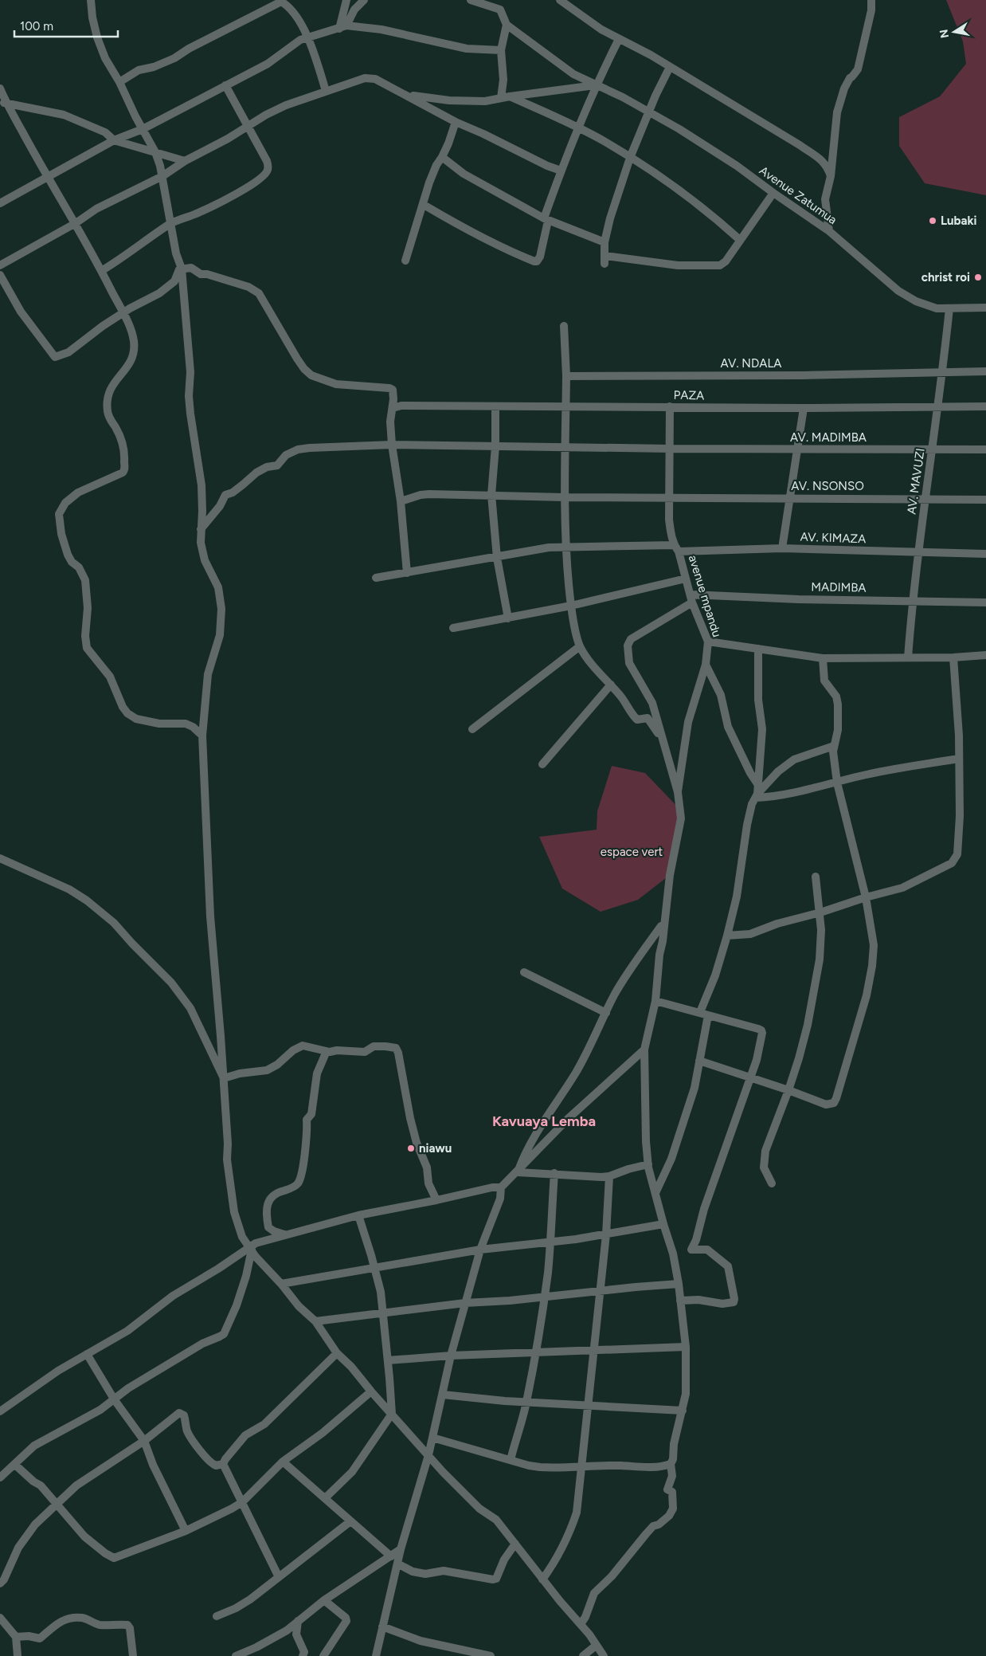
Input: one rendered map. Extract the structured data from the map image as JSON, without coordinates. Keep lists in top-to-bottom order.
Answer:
{
  "streets": {
    "street": [
      "Avenue Zatumua",
      "AV. NDALA",
      "PAZA",
      "AV. MADIMBA",
      "AV. MAVUZI",
      "AV. NSONSO",
      "AV. KIMAZA",
      "MADIMBA",
      "avenue mpandu"
    ]
  },
  "crossings": [
    ["Avenue Zatumua", "AV. MAVUZI"],
    ["AV. NDALA", "AV. MAVUZI"],
    ["PAZA", "AV. MAVUZI"],
    ["PAZA", "avenue mpandu"],
    ["AV. MADIMBA", "AV. MAVUZI"],
    ["AV. MADIMBA", "avenue mpandu"],
    ["AV. MAVUZI", "AV. NSONSO"],
    ["AV. MAVUZI", "AV. KIMAZA"],
    ["AV. MAVUZI", "MADIMBA"],
    ["AV. NSONSO", "avenue mpandu"],
    ["AV. KIMAZA", "avenue mpandu"],
    ["MADIMBA", "avenue mpandu"]
  ],
  "districts": ["Kavuaya Lemba"],
  "parks": ["espace vert"],
  "places": ["Lubaki", "christ roi", "niawu"],
  "scale_bar": "100 m",
  "north": "left"
}
